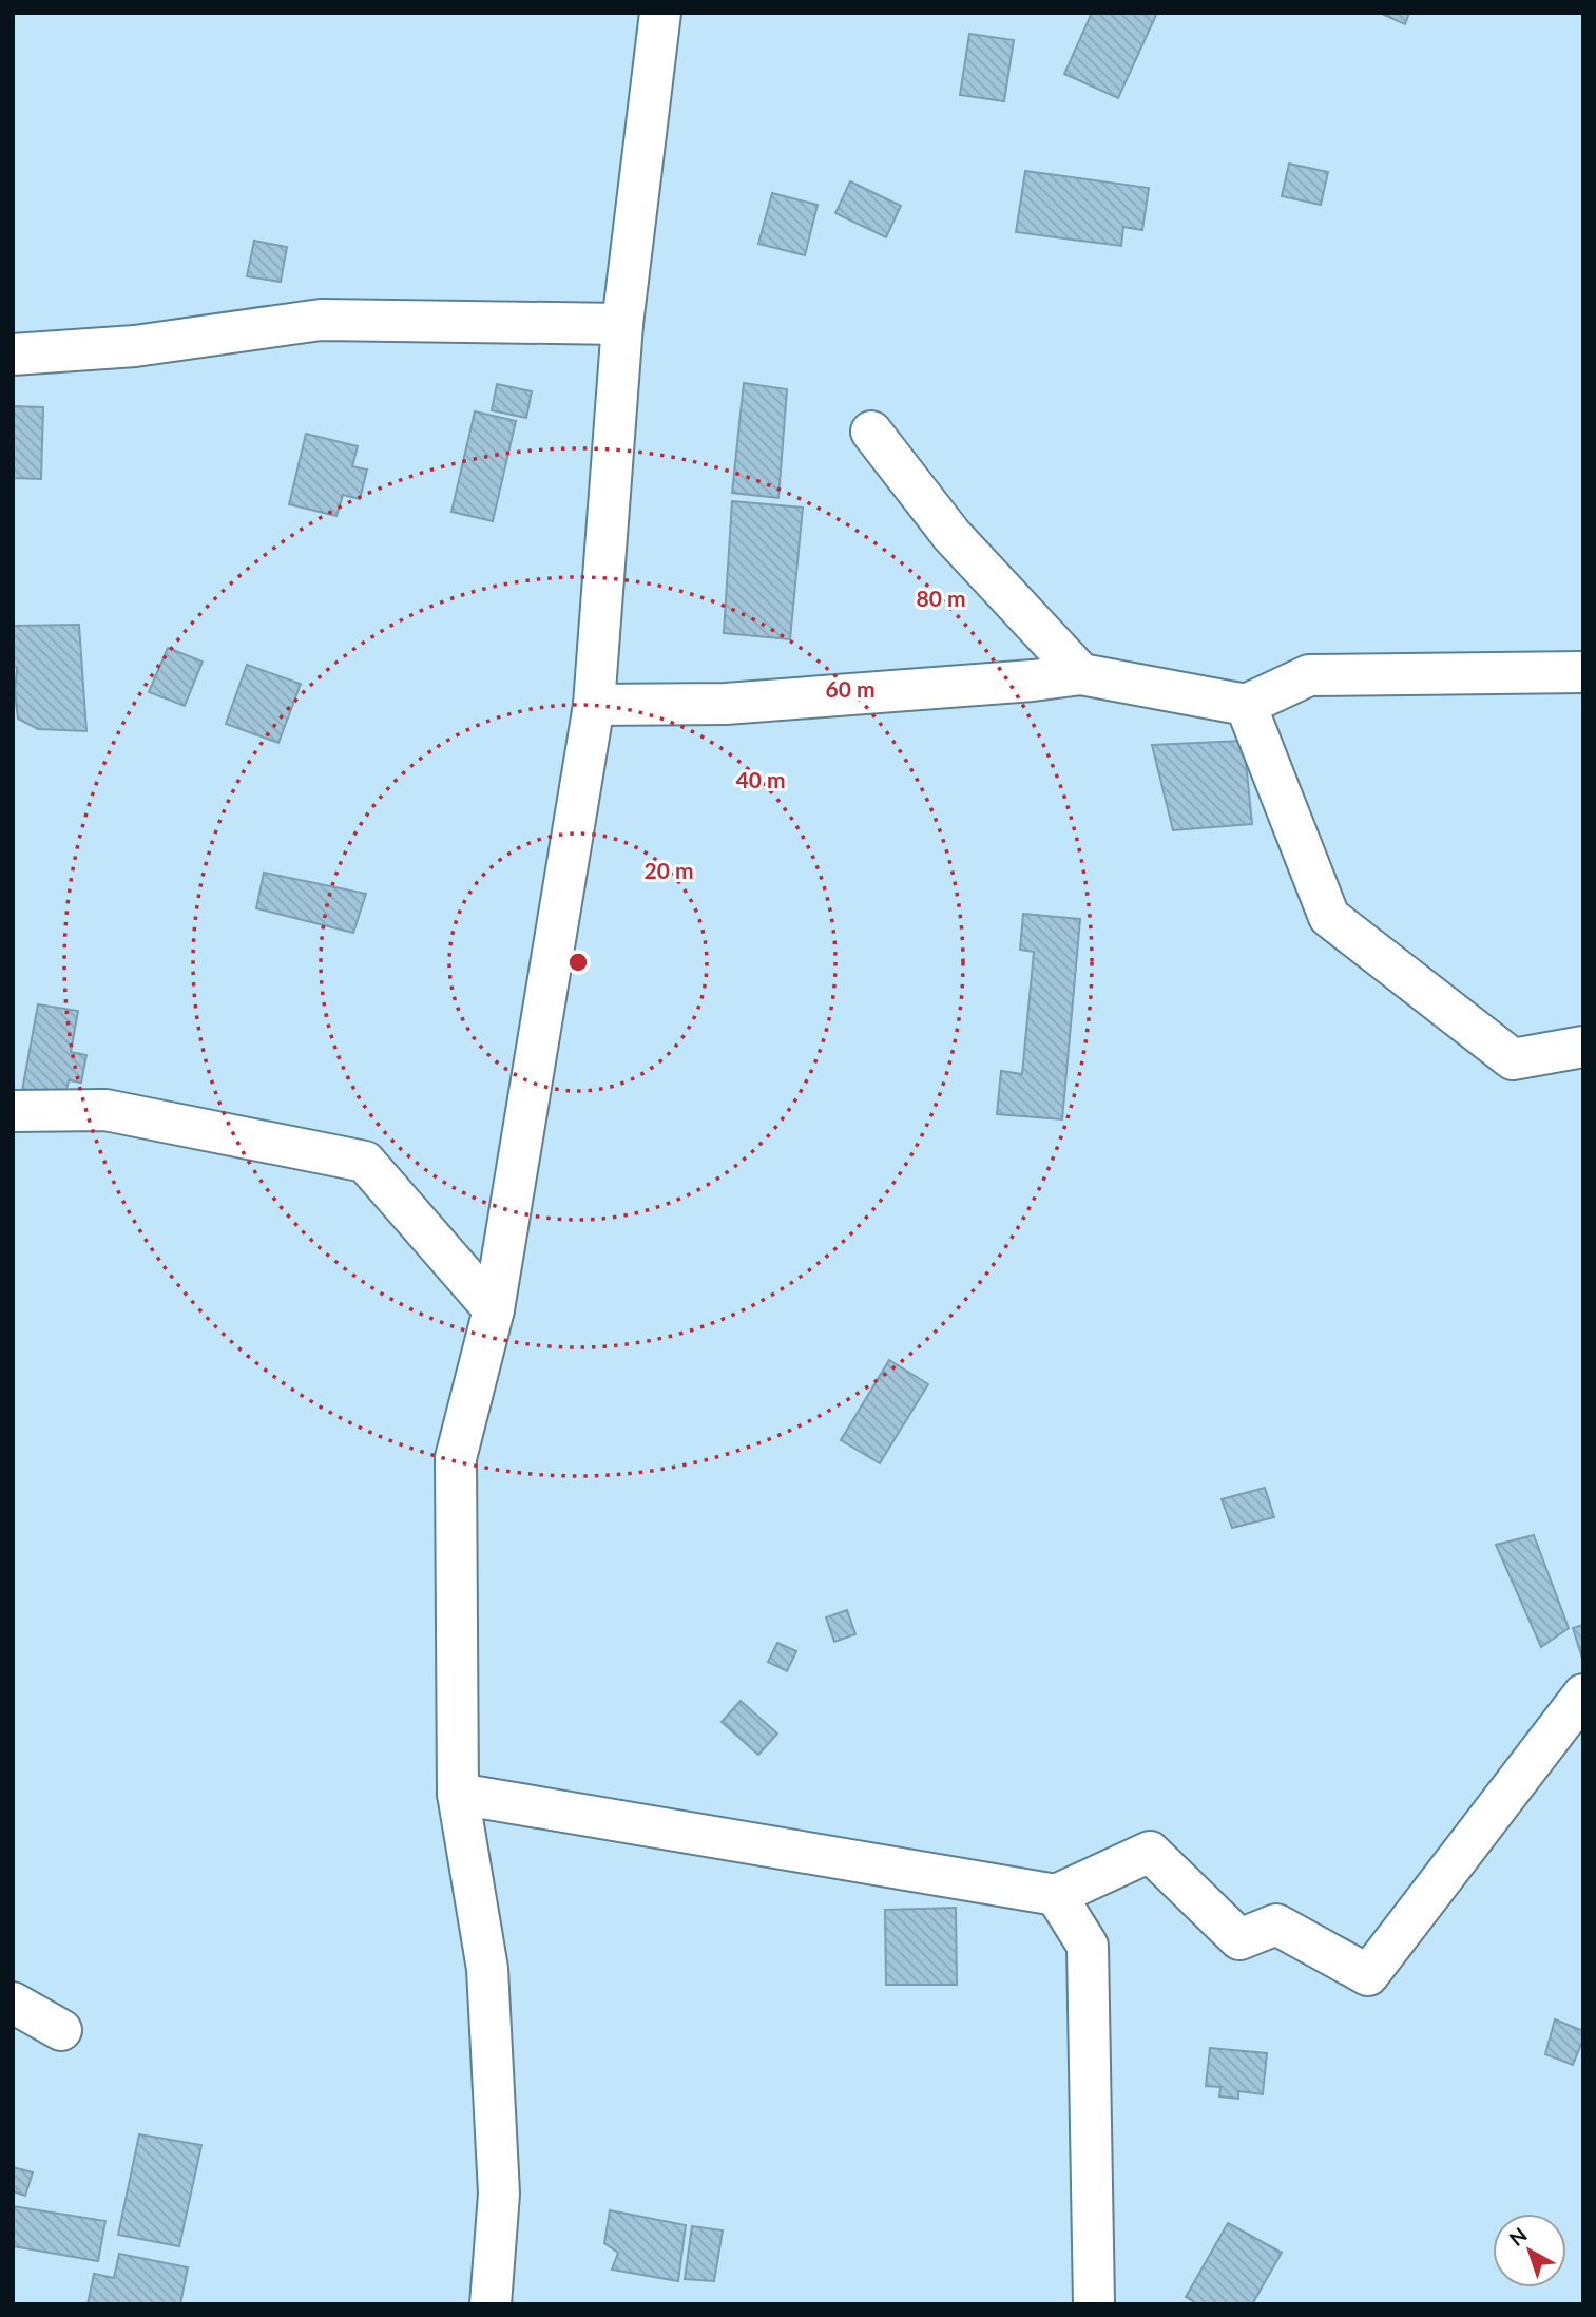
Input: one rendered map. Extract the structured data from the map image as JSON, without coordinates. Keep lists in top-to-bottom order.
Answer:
{
  "north": "top left",
  "rings": [
    "80 m",
    "60 m",
    "40 m",
    "20 m"
  ]
}
